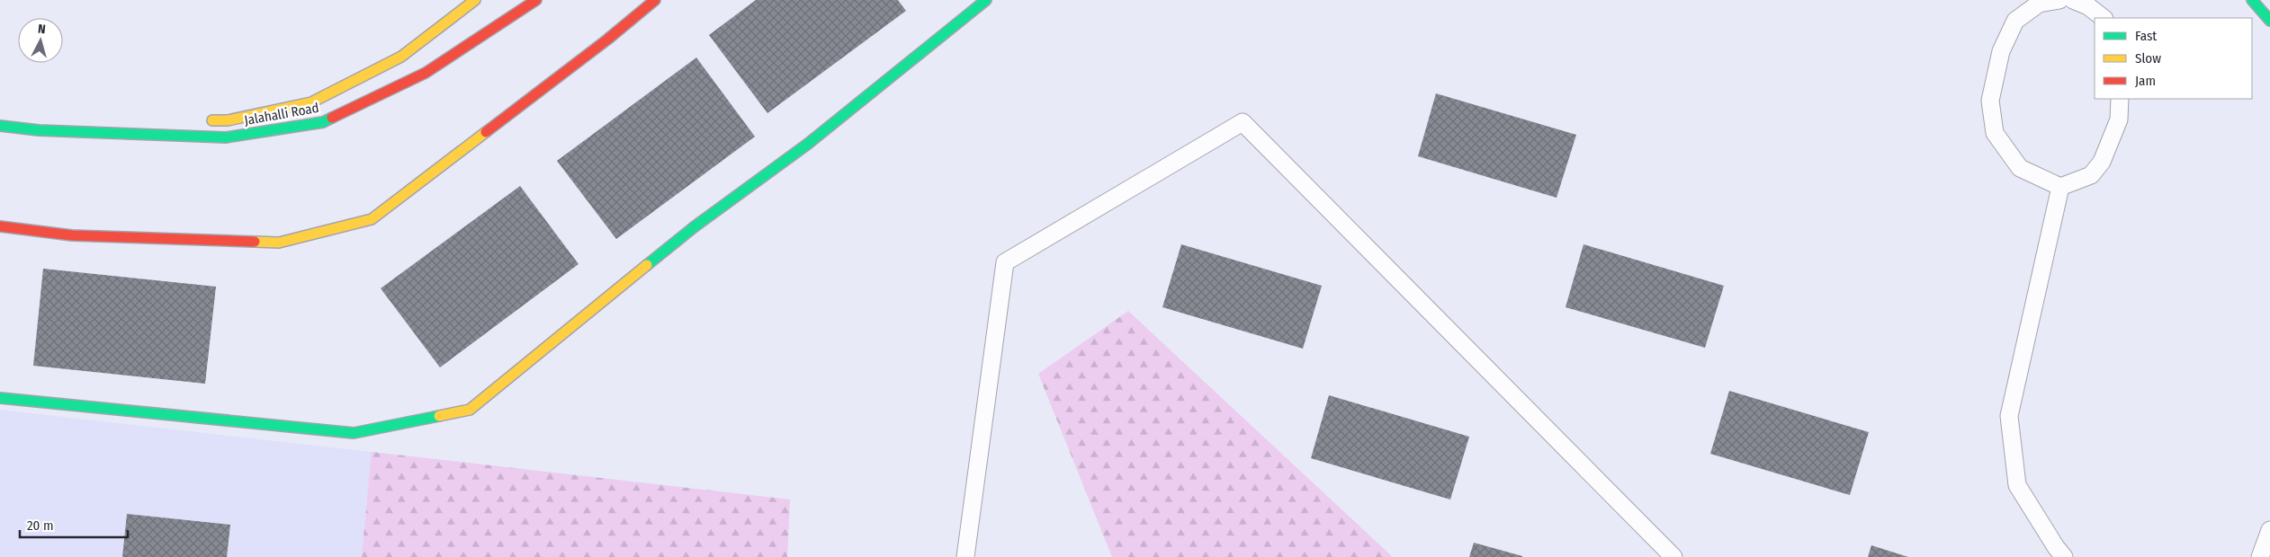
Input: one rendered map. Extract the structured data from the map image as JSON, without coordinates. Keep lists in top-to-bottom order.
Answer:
{
  "streets": {
    "street": ["Jalahalli Road"]
  },
  "legend": ["Fast", "Slow", "Jam"],
  "scale_bar": "20 m",
  "north": "top"
}
